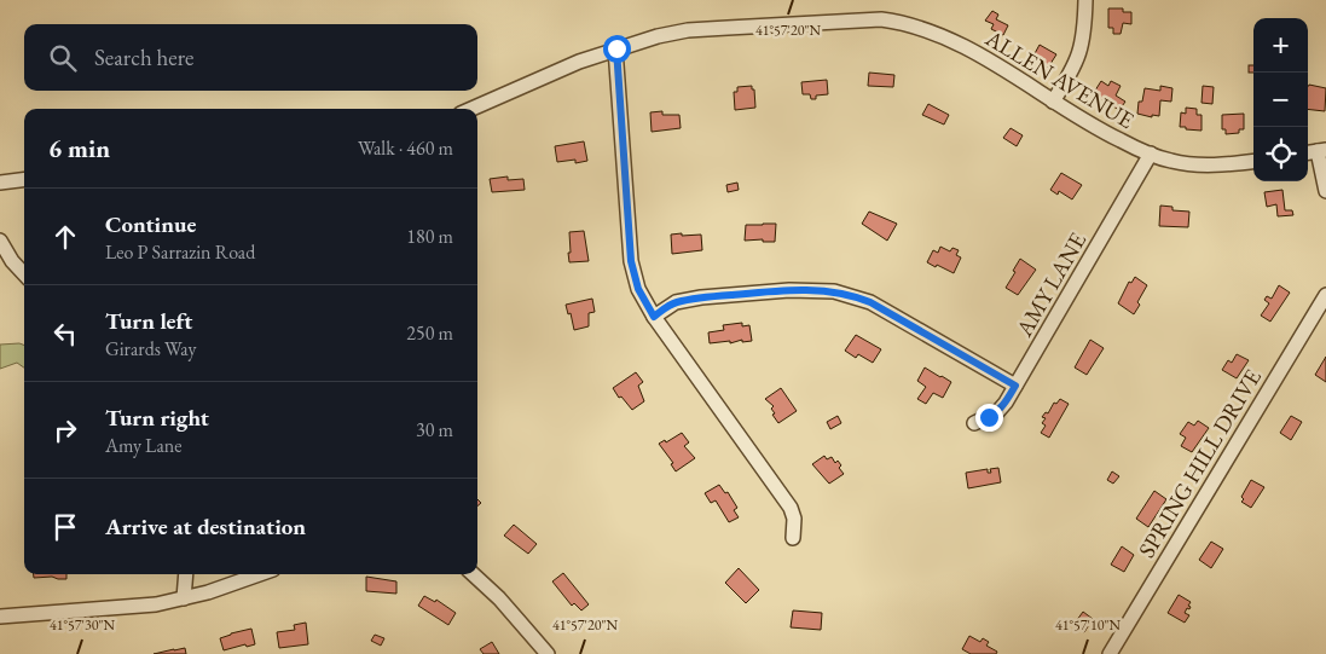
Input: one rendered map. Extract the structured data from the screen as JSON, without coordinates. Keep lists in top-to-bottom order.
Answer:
{
  "streets": {
    "street": ["ALLEN AVENUE", "AMY LANE", "SPRING HILL DRIVE"]
  },
  "crossings": [
    ["ALLEN AVENUE", "AMY LANE"]
  ],
  "page": {
    "map_buttons": ["+", "−"],
    "search": "Search here",
    "heading": ["6 min", "Walk · 460 m"],
    "list": [
      ["Continue", "Leo P Sarrazin Road", "180 m"],
      ["Turn left", "Girards Way", "250 m"],
      ["Turn right", "Amy Lane", "30 m"],
      "Arrive at destination"
    ]
  },
  "coordinates": ["41°57'20\"N", "41°57'30\"N", "41°57'10\"N"]
}
